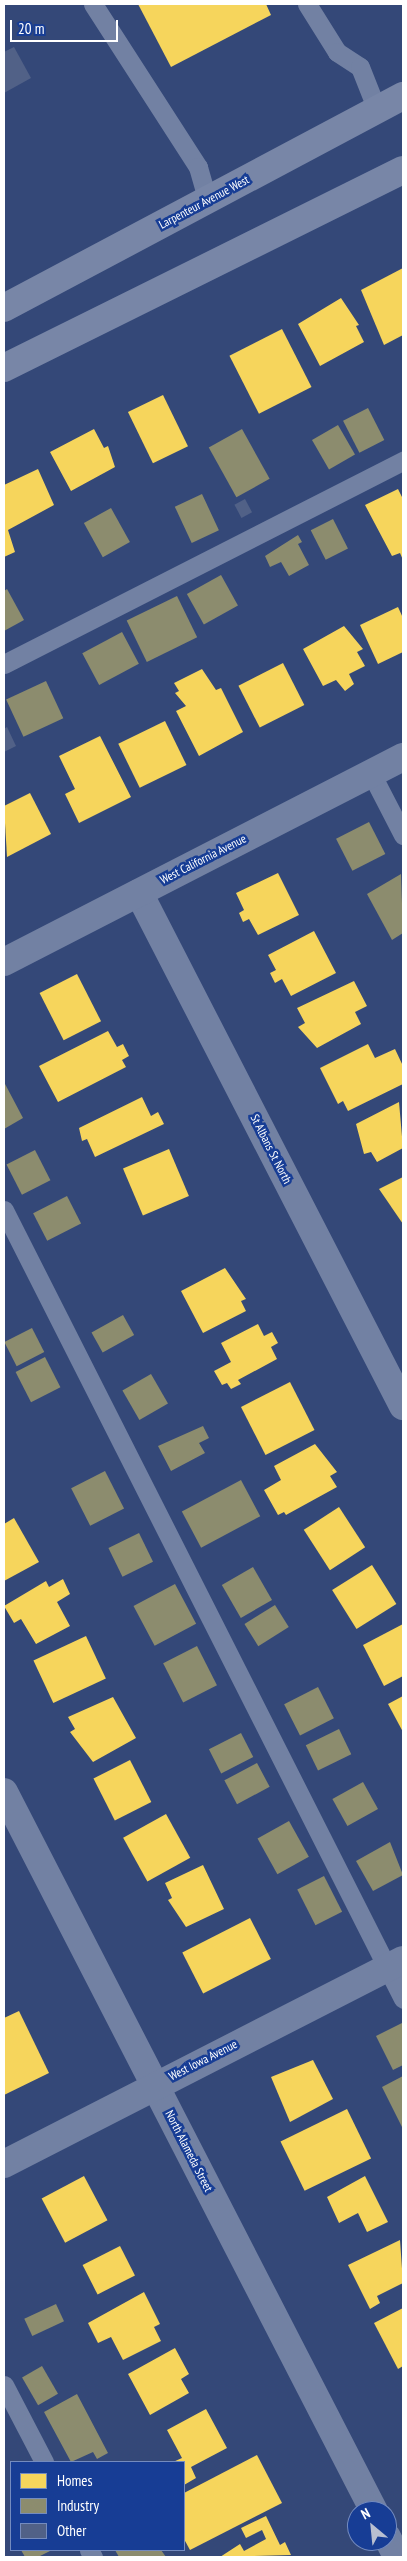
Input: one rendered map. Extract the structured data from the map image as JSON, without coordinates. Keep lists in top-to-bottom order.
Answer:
{
  "streets": {
    "main road": ["Larpenteur Avenue West"],
    "street": [
      "West California Avenue",
      "St Albans St North",
      "West Iowa Avenue",
      "North Alameda Street"
    ]
  },
  "crossings": [
    ["West California Avenue", "St Albans St North"],
    ["West Iowa Avenue", "North Alameda Street"]
  ],
  "legend": ["Homes", "Industry", "Other"],
  "scale_bar": "20 m",
  "north": "top left"
}
